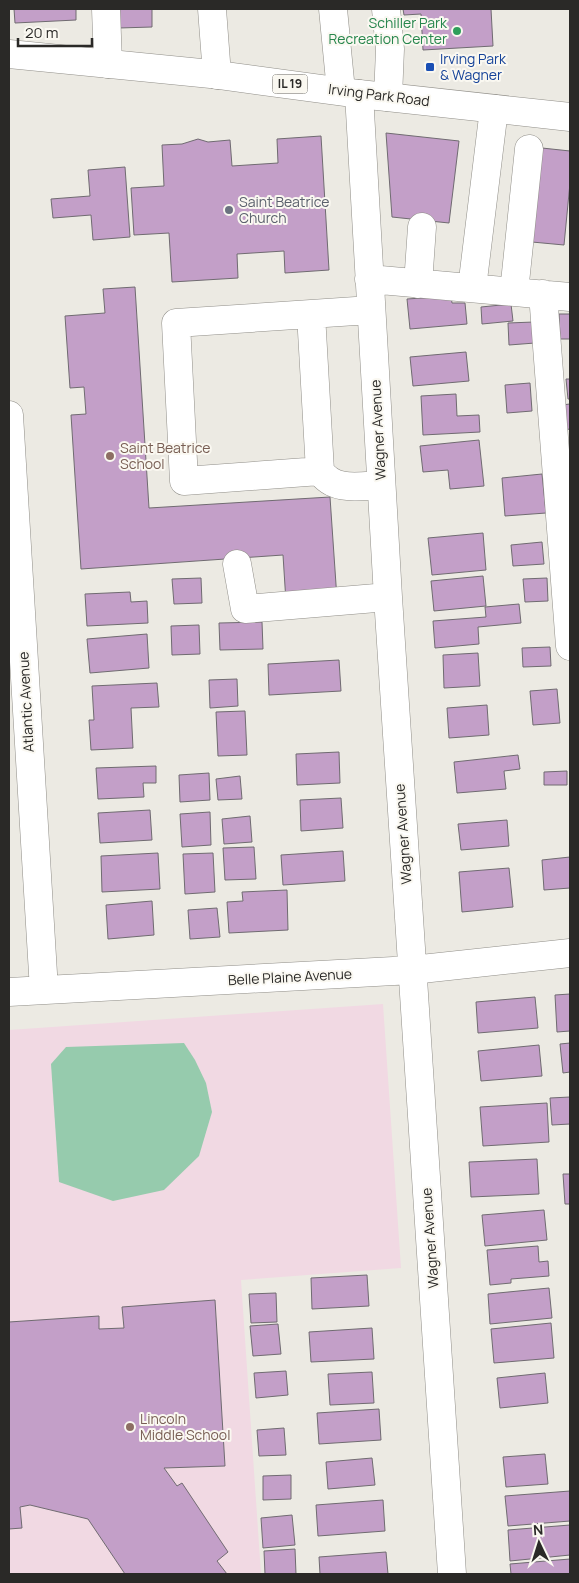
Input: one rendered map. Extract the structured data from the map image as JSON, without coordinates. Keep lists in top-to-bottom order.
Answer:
{
  "streets": {
    "street": [
      "IL 19",
      "Irving Park Road",
      "Wagner Avenue",
      "Atlantic Avenue",
      "Belle Plaine Avenue"
    ]
  },
  "crossings": [
    ["Irving Park Road", "Wagner Avenue"],
    ["Wagner Avenue", "Belle Plaine Avenue"],
    ["Atlantic Avenue", "Belle Plaine Avenue"]
  ],
  "places": {
    "other": [
      "Schiller Park Recreation Center",
      "Saint Beatrice Church",
      "Saint Beatrice School",
      "Lincoln Middle School"
    ],
    "transit": ["Irving Park & Wagner"]
  },
  "scale_bar": "20 m",
  "north": "top"
}
